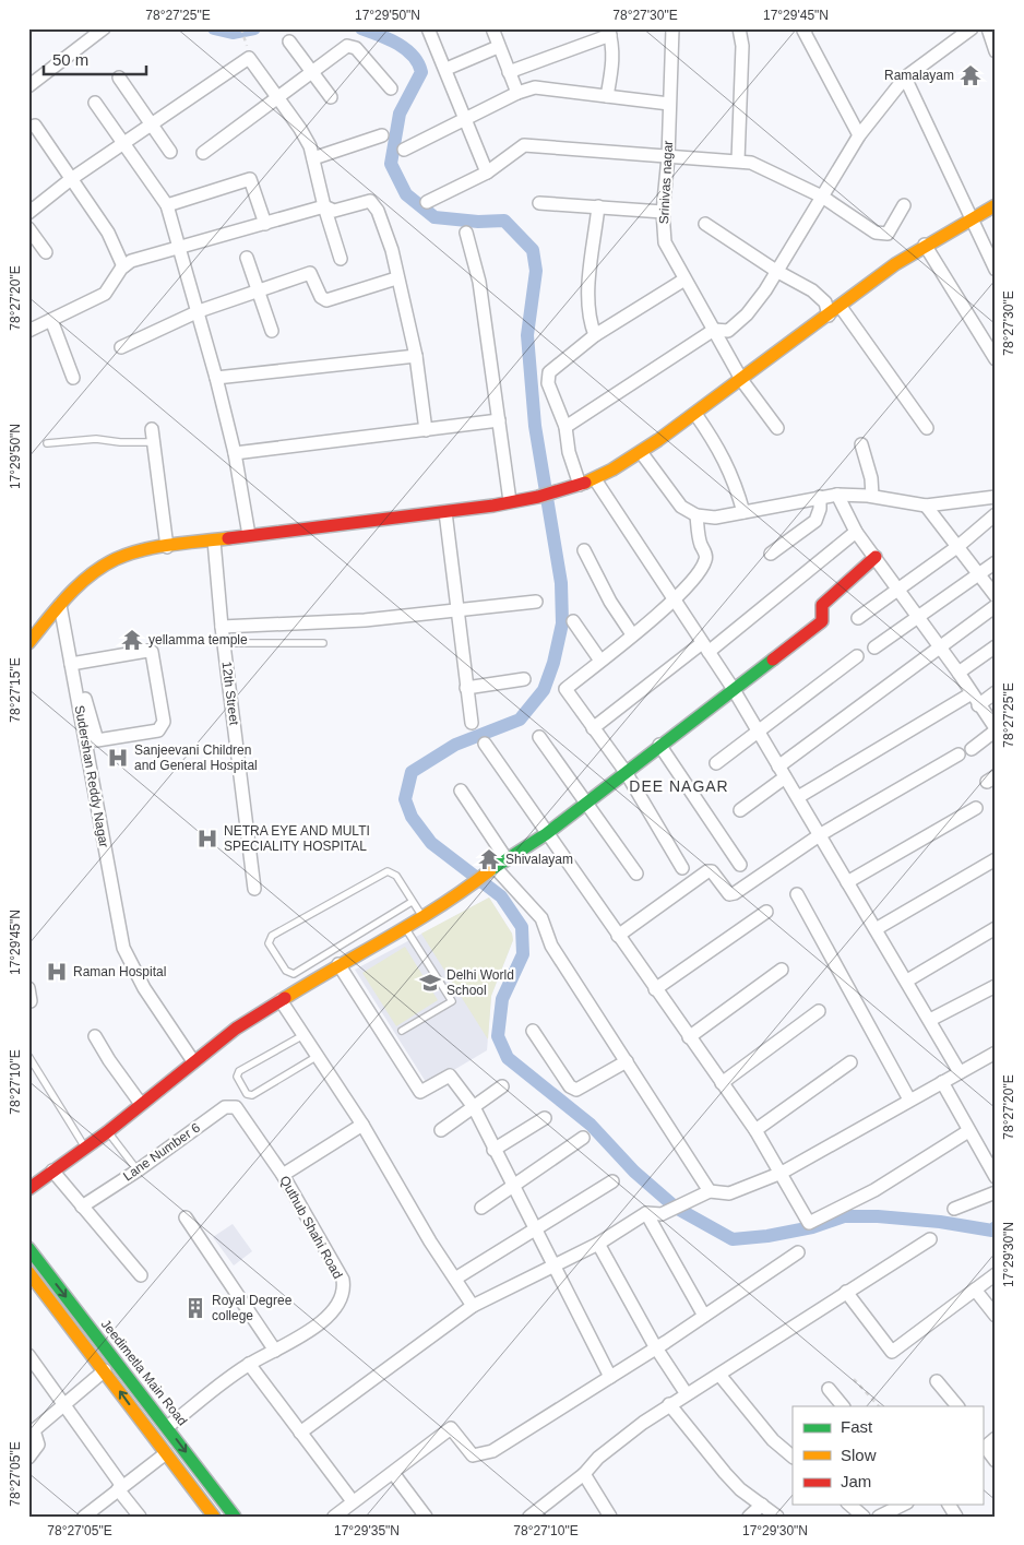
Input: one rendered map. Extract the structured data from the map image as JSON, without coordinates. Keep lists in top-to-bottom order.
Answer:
{
  "streets": {
    "street": [
      "Srinivas nagar",
      "12th Street",
      "Sudershan Reddy Nagar",
      "Lane Number 6",
      "Quthub Shahi Road",
      "Jeedimetla Main Road"
    ]
  },
  "crossings": [
    ["Lane Number 6", "Quthub Shahi Road"],
    ["Quthub Shahi Road", "Jeedimetla Main Road"]
  ],
  "districts": ["DEE NAGAR"],
  "places": {
    "temple": ["Ramalayam", "yellamma temple", "Shivalayam"],
    "hospital": ["Sanjeevani Children and General Hospital", "NETRA EYE AND MULTI SPECIALITY HOSPITAL", "Raman Hospital"],
    "school or university": ["Delhi World School"],
    "building": ["Royal Degree college"]
  },
  "legend": ["Fast", "Slow", "Jam"],
  "scale_bar": "50 m",
  "coordinates": [
    "78°27'25\"E",
    "17°29'50\"N",
    "78°27'30\"E",
    "17°29'45\"N",
    "78°27'20\"E",
    "78°27'15\"E",
    "78°27'10\"E",
    "17°29'30\"N",
    "78°27'05\"E",
    "17°29'35\"N"
  ]
}
